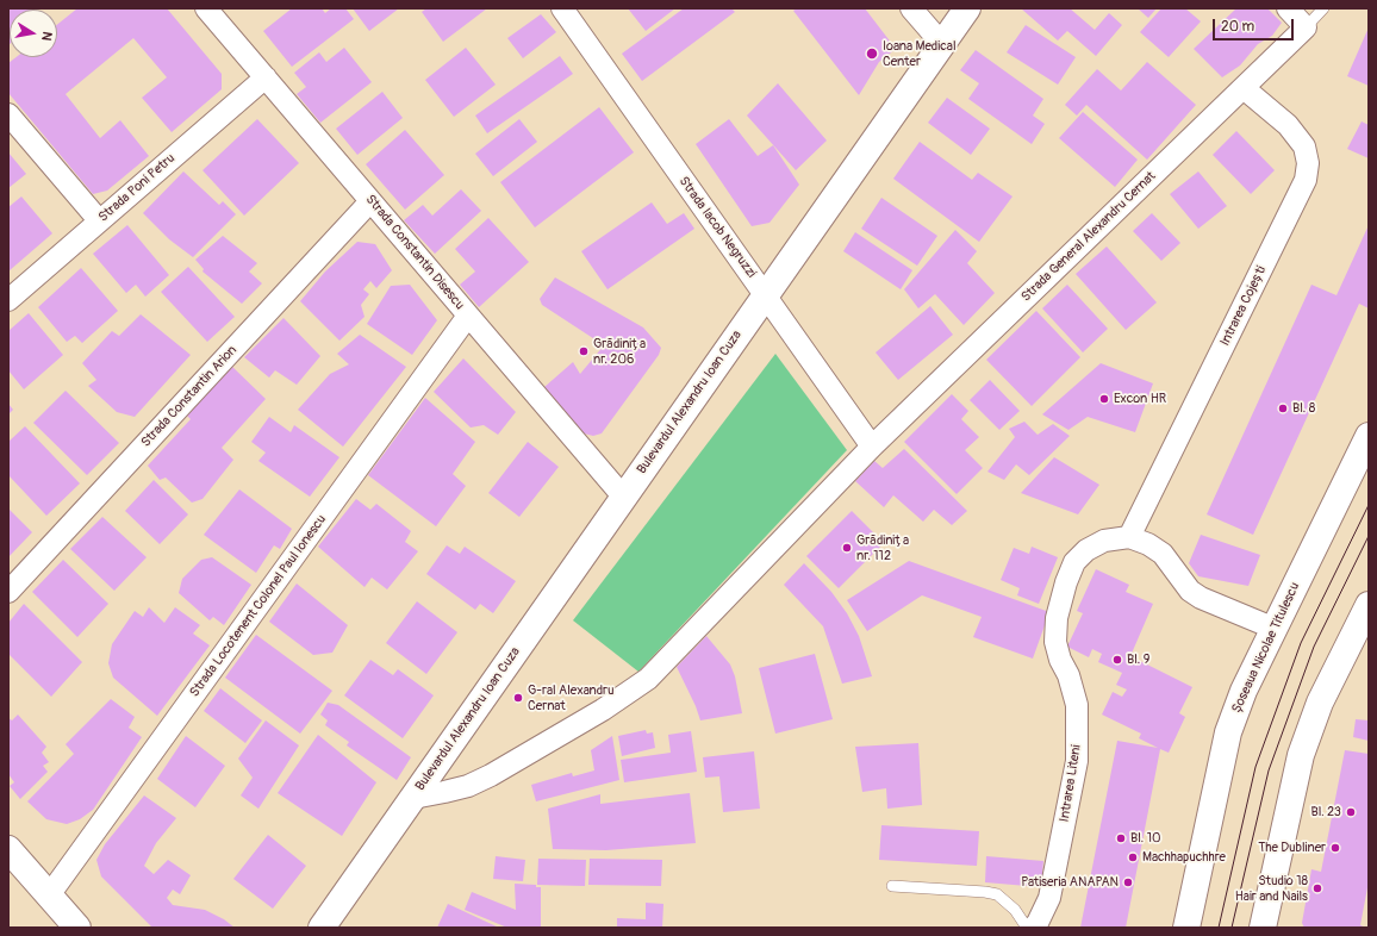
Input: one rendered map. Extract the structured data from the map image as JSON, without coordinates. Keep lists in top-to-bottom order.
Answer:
{
  "streets": {
    "street": [
      "Strada Poni Petru",
      "Strada Iacob Negruzzi",
      "Strada General Alexandru Cernat",
      "Strada Constantin Disescu",
      "Intrarea Cojești",
      "Strada Constantin Arion",
      "Bulevardul Alexandru Ioan Cuza",
      "Strada Locotenent Colonel Paul Ionescu",
      "Șoseaua Nicolae Titulescu",
      "Intrarea Liteni"
    ]
  },
  "crossings": [
    ["Strada Poni Petru", "Strada Constantin Disescu"],
    ["Strada Iacob Negruzzi", "Strada General Alexandru Cernat"],
    ["Strada Iacob Negruzzi", "Bulevardul Alexandru Ioan Cuza"],
    ["Strada General Alexandru Cernat", "Intrarea Cojești"],
    ["Strada General Alexandru Cernat", "Bulevardul Alexandru Ioan Cuza"],
    ["Strada Constantin Disescu", "Strada Constantin Arion"],
    ["Strada Constantin Disescu", "Bulevardul Alexandru Ioan Cuza"],
    ["Strada Constantin Disescu", "Strada Locotenent Colonel Paul Ionescu"],
    ["Intrarea Cojești", "Intrarea Liteni"]
  ],
  "places": [
    "Ioana Medical Center",
    "Grădinița nr. 206",
    "Excon HR",
    "Bl. 8",
    "Grădinița nr. 112",
    "Bl. 9",
    "G-ral Alexandru Cernat",
    "Bl. 23",
    "Bl. 10",
    "The Dubliner",
    "Machhapuchhre",
    "Patiseria ANAPAN",
    "Studio 18 Hair and Nails"
  ],
  "scale_bar": "20 m",
  "north": "right"
}
